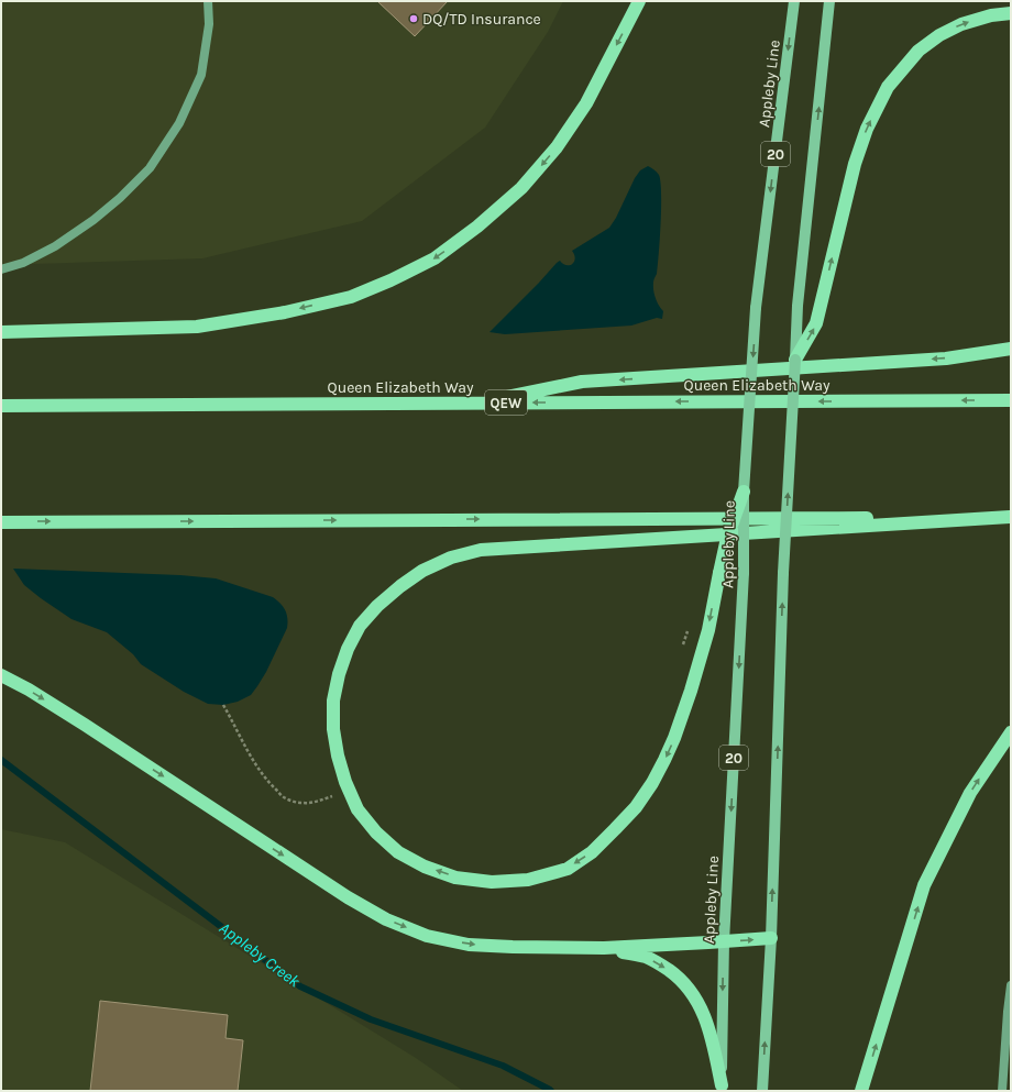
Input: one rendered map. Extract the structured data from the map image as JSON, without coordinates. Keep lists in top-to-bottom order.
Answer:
{
  "streets": {
    "highway": ["Queen Elizabeth Way", "QEW"],
    "main road": ["Appleby Line", "20"]
  },
  "water": ["Appleby Creek"],
  "places": ["DQ/TD Insurance"]
}
